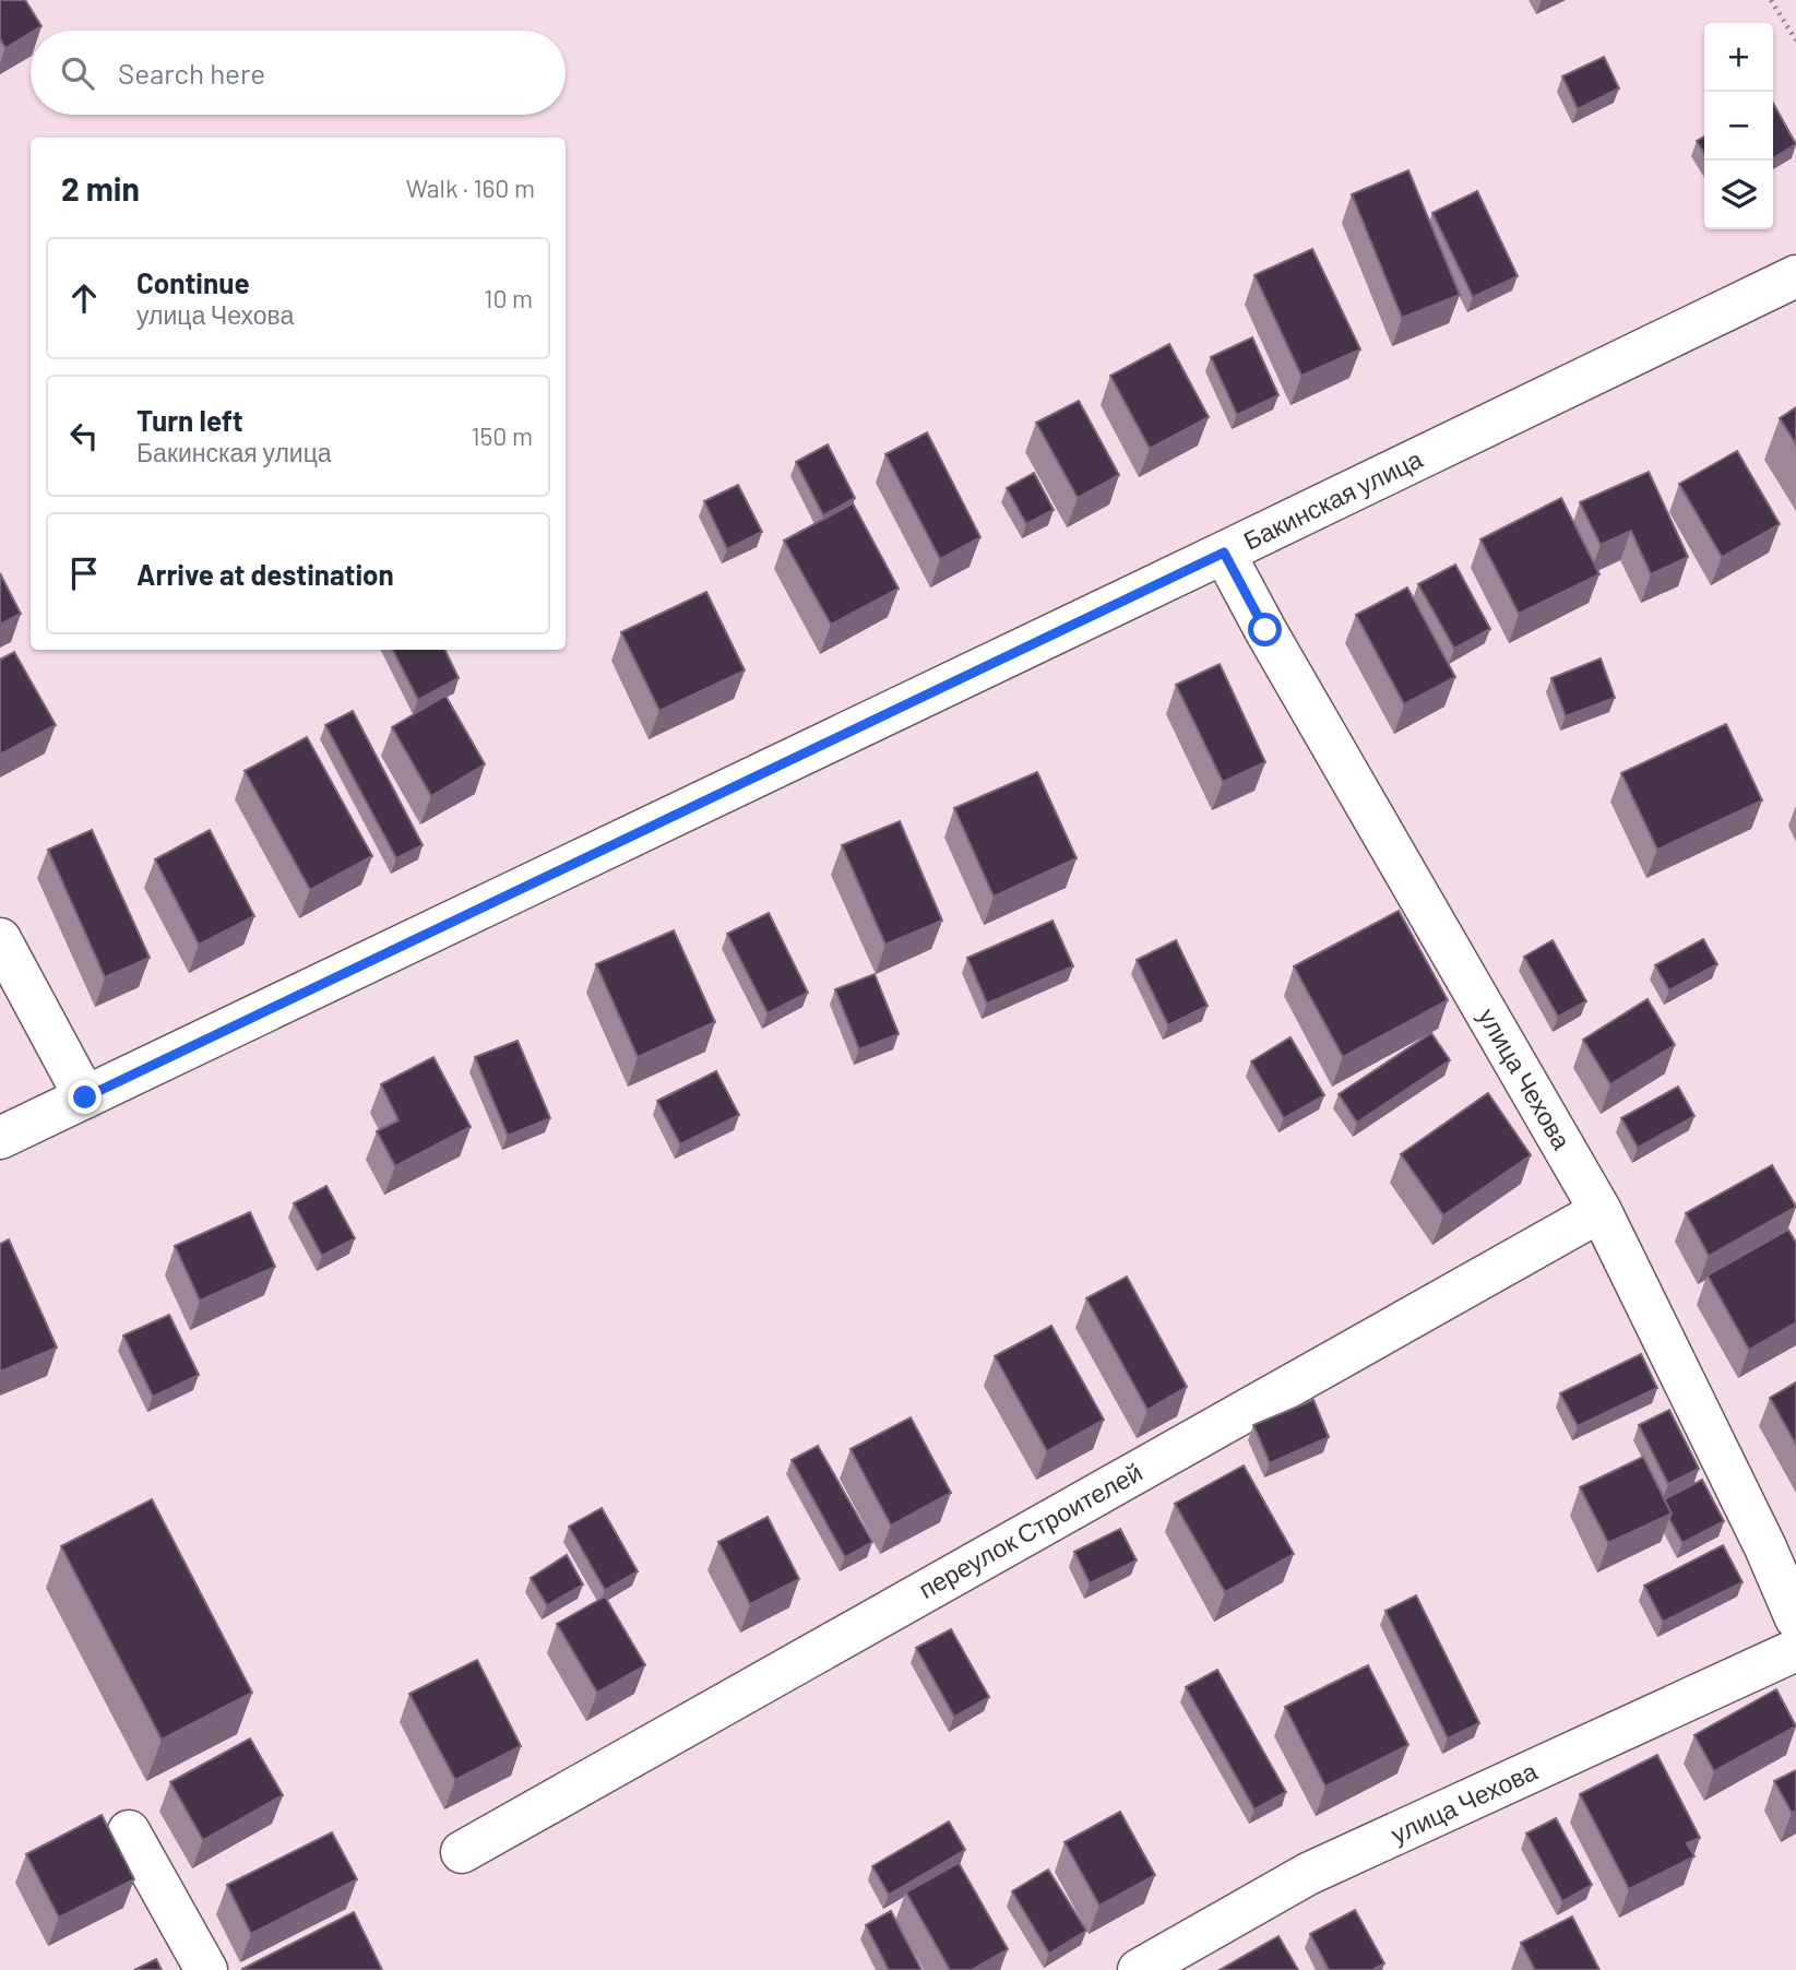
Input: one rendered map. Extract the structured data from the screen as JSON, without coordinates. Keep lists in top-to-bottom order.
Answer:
{
  "streets": {
    "street": ["Бакинская улица", "улица Чехова", "переулок Строителей"]
  },
  "crossings": [
    ["Бакинская улица", "улица Чехова"],
    ["улица Чехова", "переулок Строителей"]
  ],
  "page": {
    "map_buttons": ["+", "−"],
    "search": "Search here",
    "heading": ["2 min", "Walk · 160 m"],
    "list": [
      ["Continue", "улица Чехова", "10 m"],
      ["Turn left", "Бакинская улица", "150 m"],
      "Arrive at destination"
    ]
  }
}
